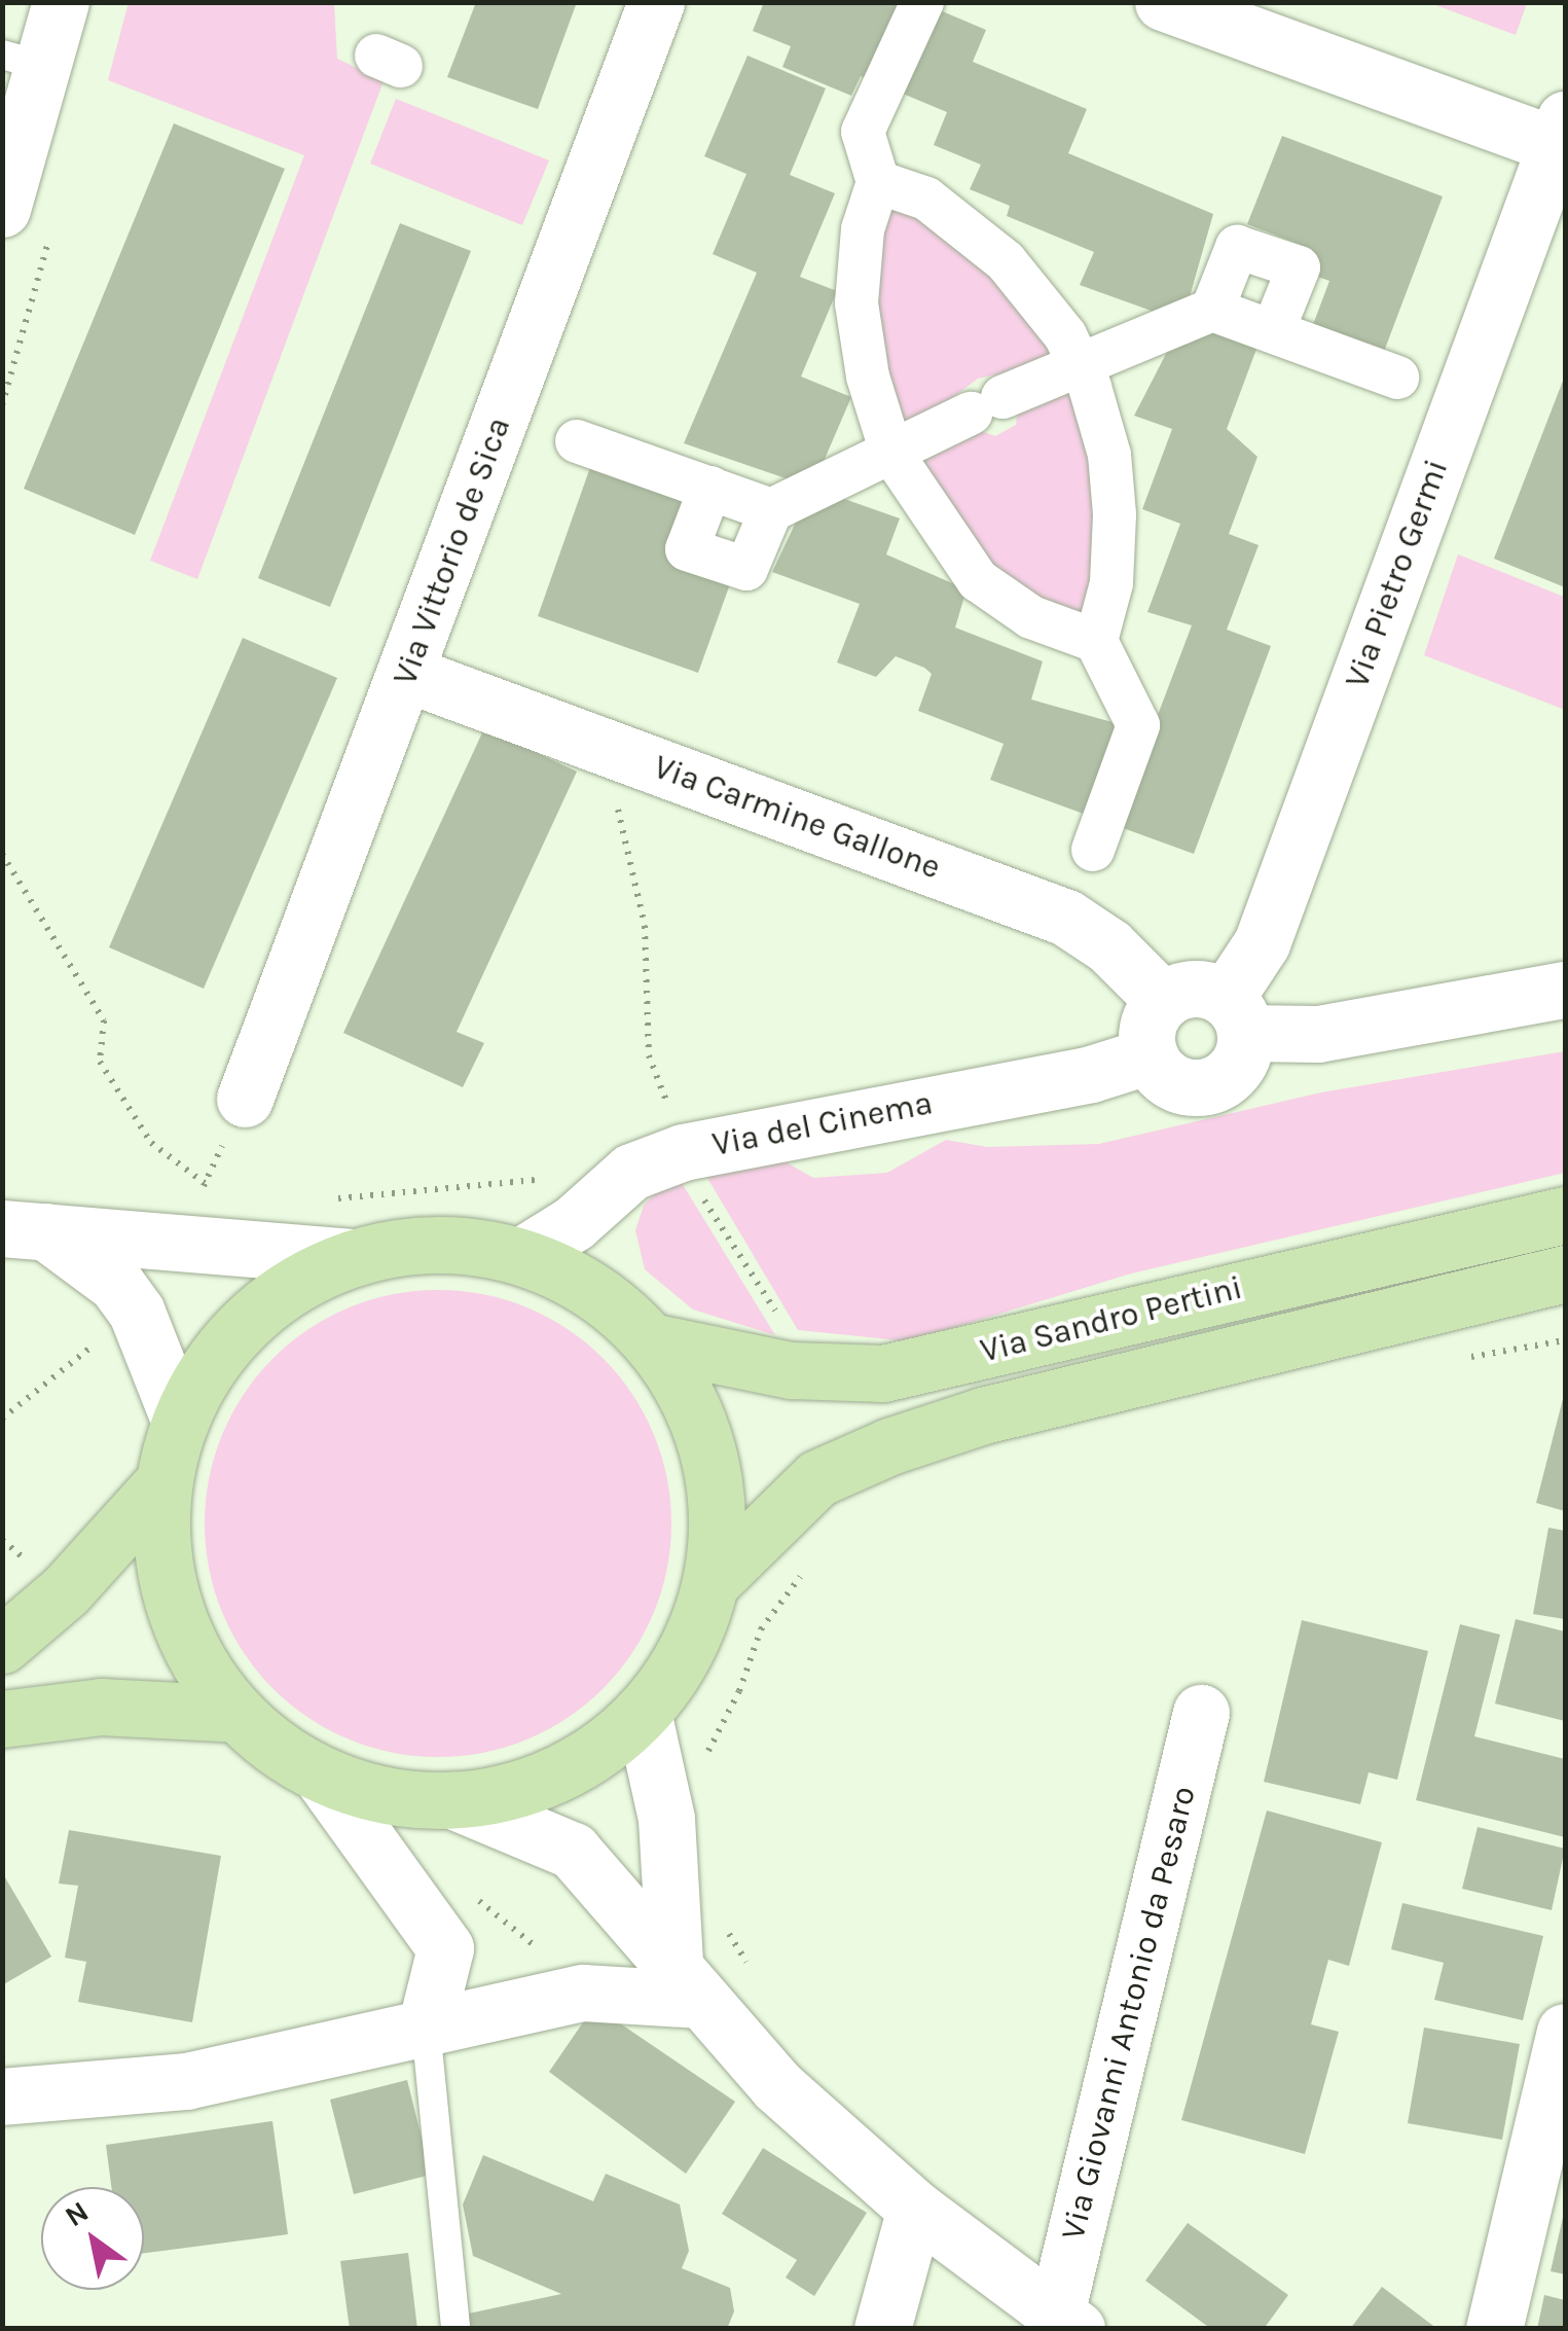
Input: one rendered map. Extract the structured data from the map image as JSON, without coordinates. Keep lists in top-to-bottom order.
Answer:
{
  "streets": {
    "main road": ["Via Sandro Pertini"],
    "street": [
      "Via Vittorio de Sica",
      "Via Pietro Germi",
      "Via Carmine Gallone",
      "Via del Cinema",
      "Via Giovanni Antonio da Pesaro"
    ]
  },
  "crossings": [
    ["Via Vittorio de Sica", "Via Carmine Gallone"],
    ["Via Pietro Germi", "Via Carmine Gallone"],
    ["Via Pietro Germi", "Via del Cinema"],
    ["Via Carmine Gallone", "Via del Cinema"]
  ],
  "north": "top left"
}
